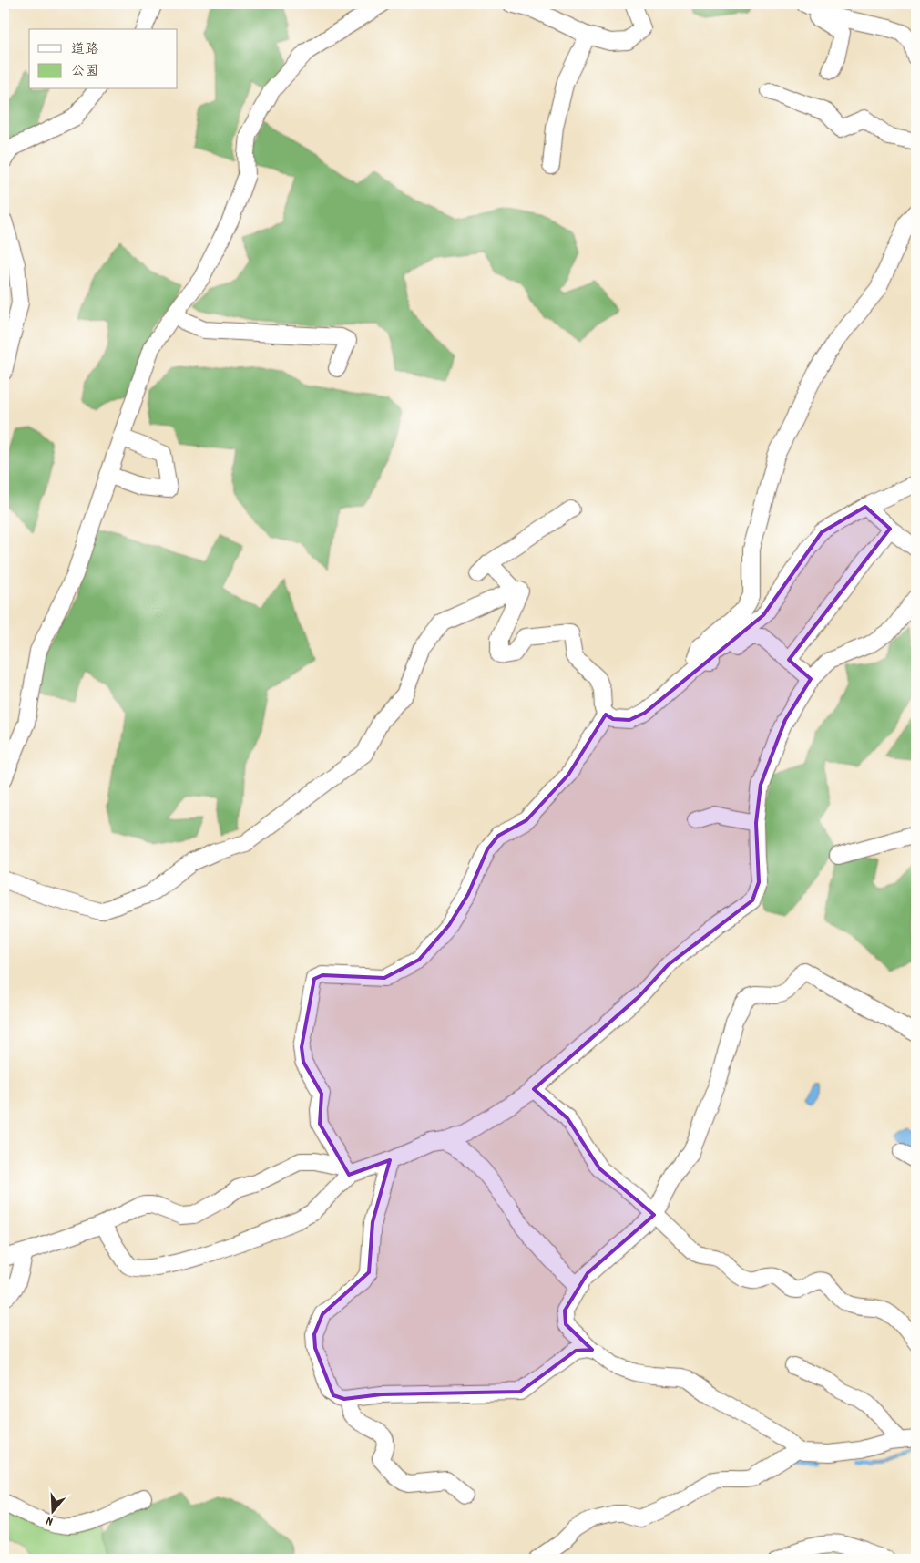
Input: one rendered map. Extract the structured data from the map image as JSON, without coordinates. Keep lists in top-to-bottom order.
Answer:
{
  "legend": ["道路", "公園"],
  "north": "bottom"
}
